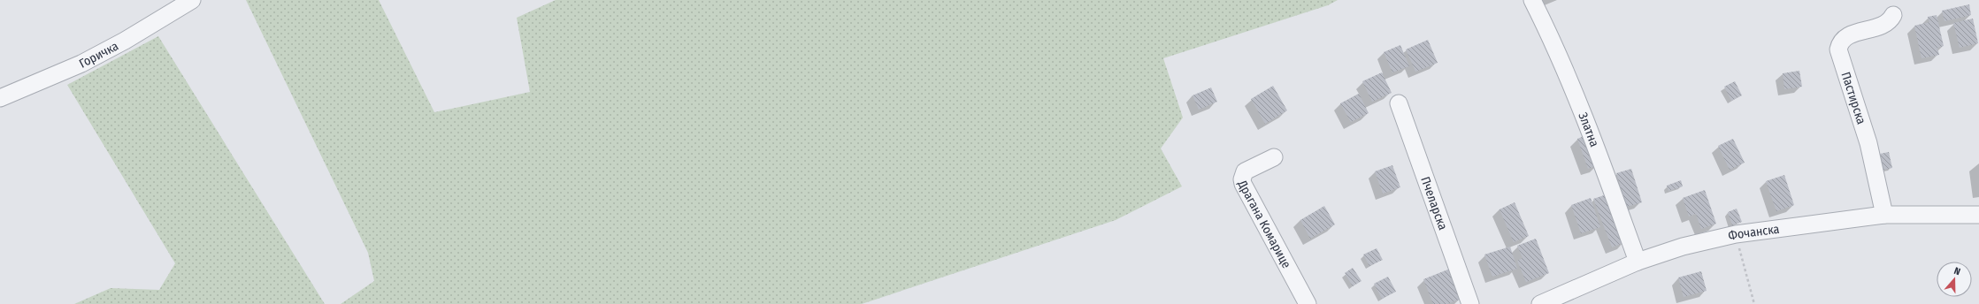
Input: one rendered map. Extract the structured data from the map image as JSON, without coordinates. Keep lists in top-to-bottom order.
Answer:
{
  "streets": {
    "street": [
      "Горичка",
      "Пастирска",
      "Златна",
      "Пчеларска",
      "Драгана Комарице",
      "Фочанска"
    ]
  },
  "crossings": [
    ["Пастирска", "Фочанска"],
    ["Златна", "Фочанска"]
  ],
  "north": "top"
}
